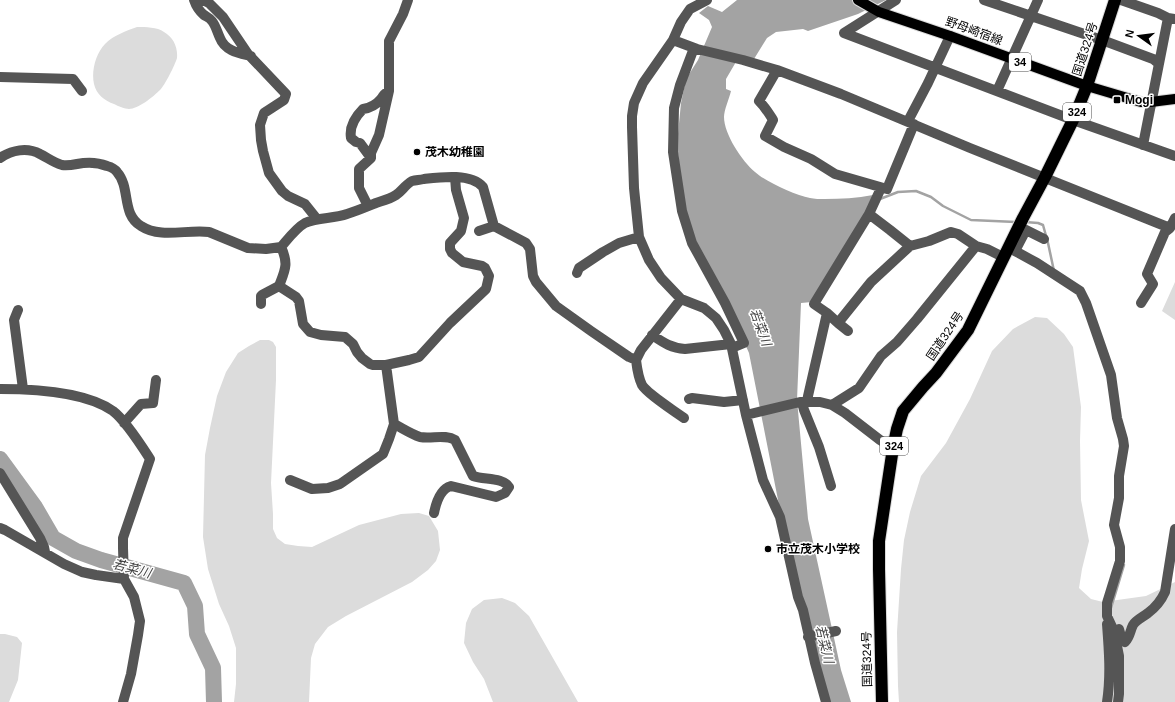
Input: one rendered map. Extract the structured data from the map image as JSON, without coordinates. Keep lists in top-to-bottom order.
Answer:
{
  "streets": {
    "highway": ["国道324号", "324"],
    "main road": ["野母崎宿線", "34"]
  },
  "crossings": [
    ["野母崎宿線", "国道324号"]
  ],
  "water": ["若菜川"],
  "places": {
    "transit": ["Mogi"],
    "other": ["茂木幼稚園", "市立茂木小学校"]
  },
  "north": "left"
}
